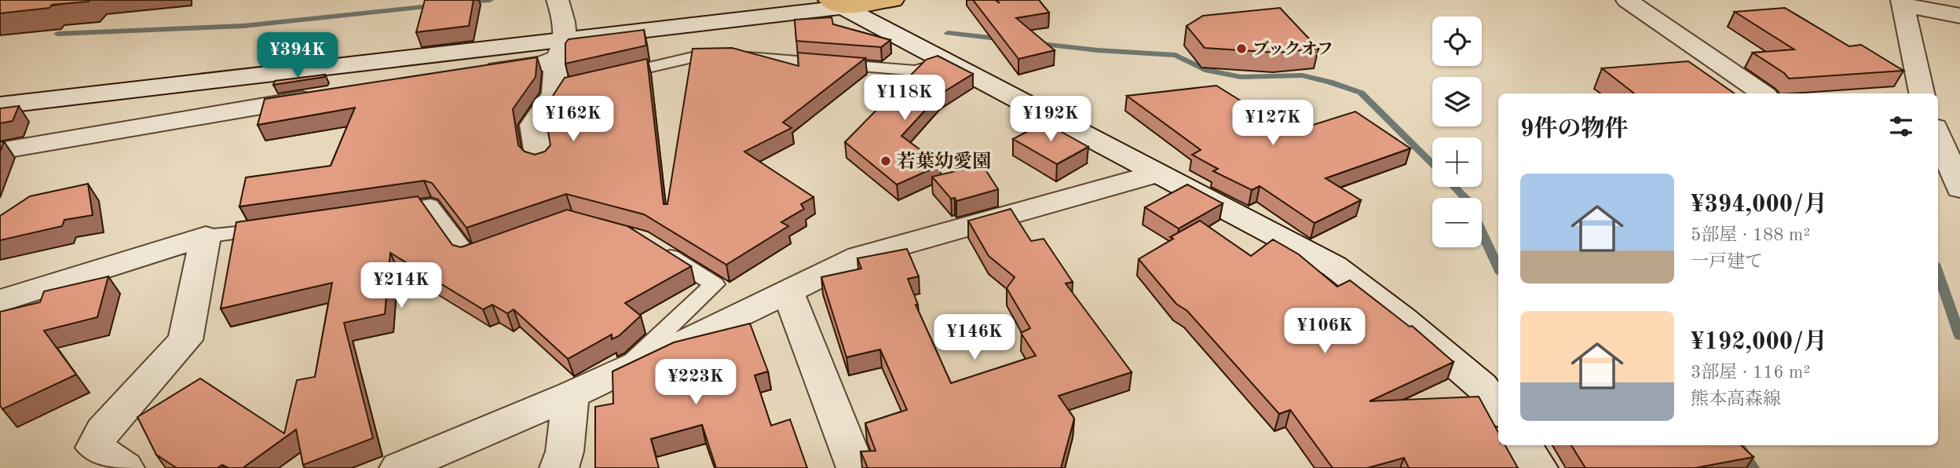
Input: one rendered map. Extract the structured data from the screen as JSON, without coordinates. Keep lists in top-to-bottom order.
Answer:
{
  "places": ["ブックオフ", "若葉幼愛園"],
  "page": {
    "map_buttons": ["+", "−"],
    "price": [
      "¥394K",
      "¥118K",
      "¥162K",
      "¥192K",
      "¥127K",
      "¥214K",
      "¥106K",
      "¥146K",
      "¥223K"
    ],
    "heading": "9件の物件",
    "list": [
      {
        "name": "¥394,000/月",
        "note": "5部屋 · 188 m² · 一戸建て"
      },
      {
        "name": "¥192,000/月",
        "note": "3部屋 · 116 m² · 熊本高森線"
      }
    ]
  }
}
